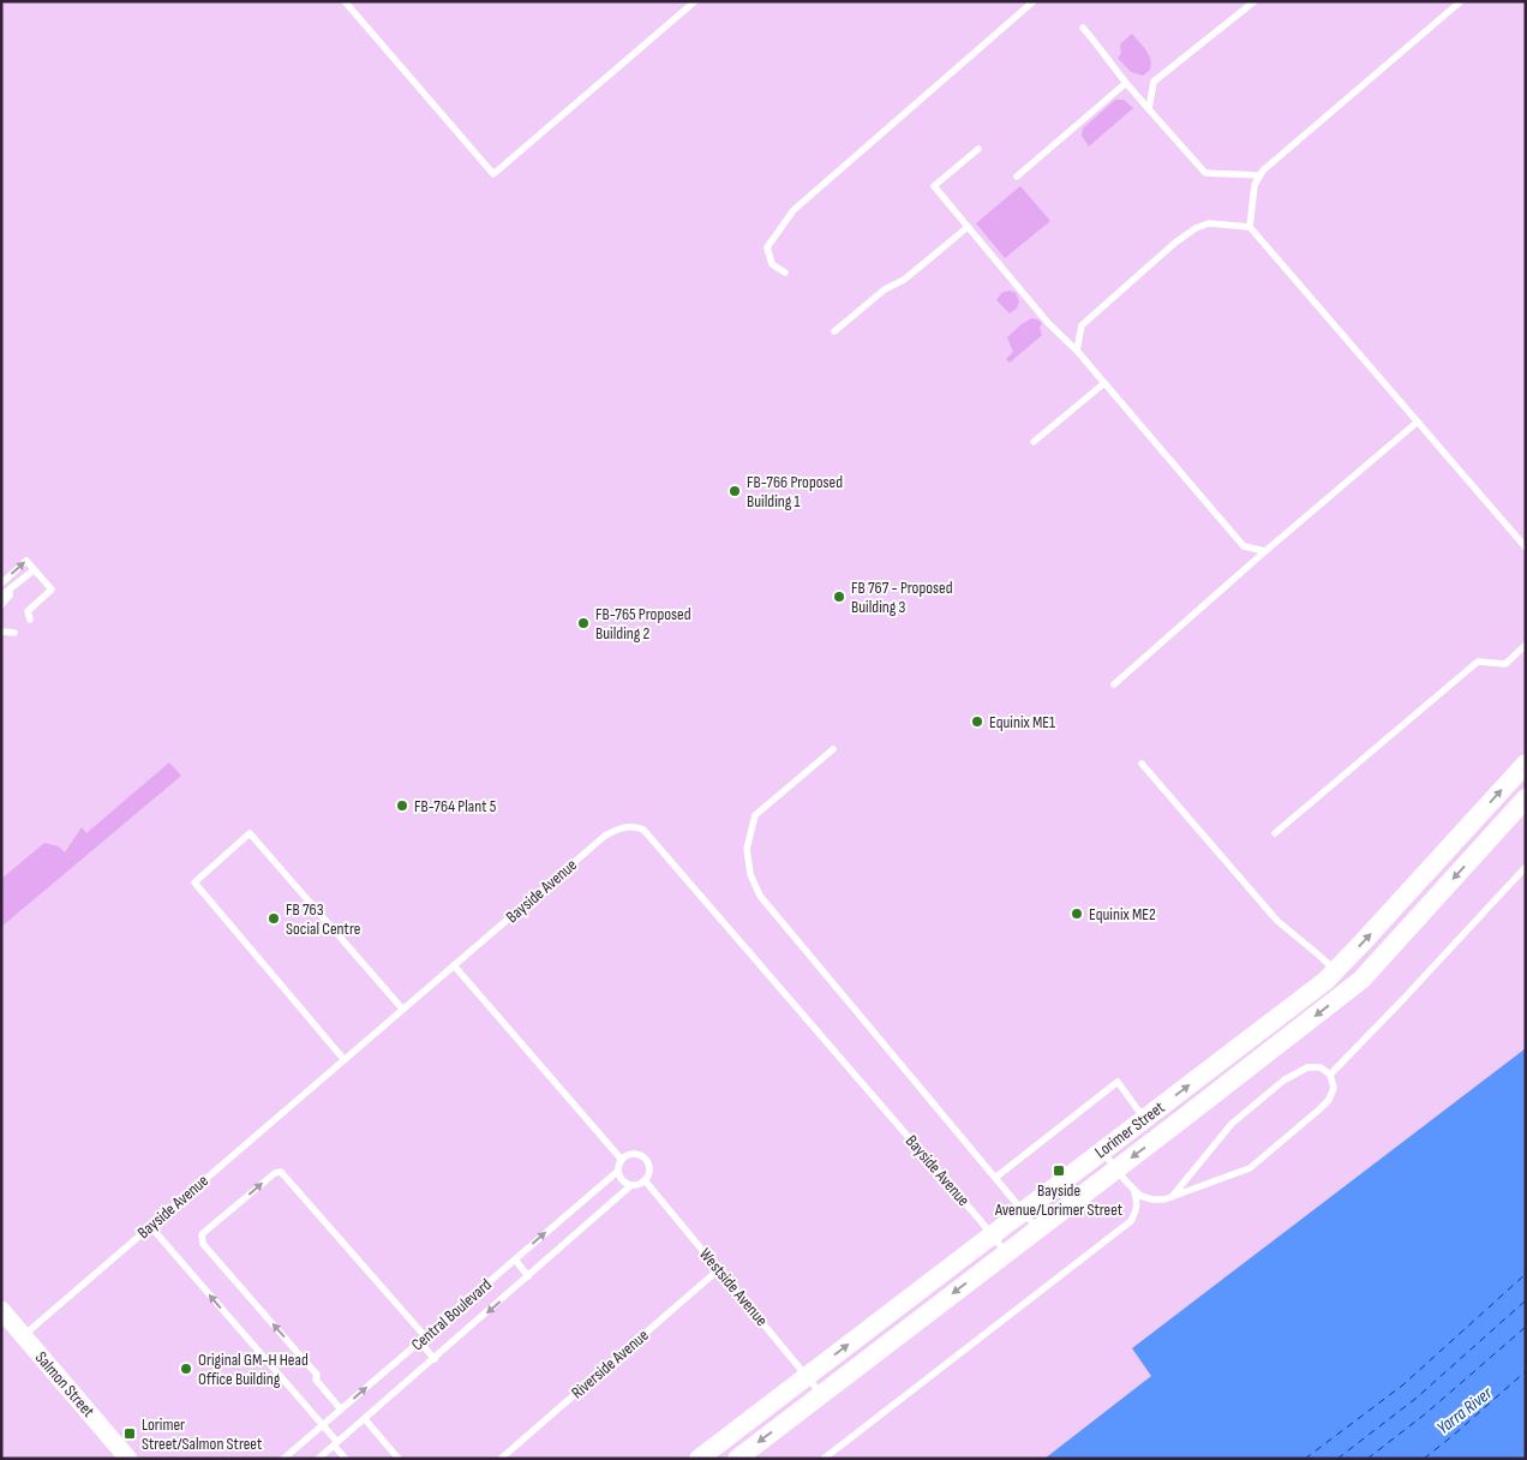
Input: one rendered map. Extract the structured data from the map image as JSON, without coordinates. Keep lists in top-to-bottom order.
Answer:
{
  "streets": {
    "main road": ["Lorimer Street"],
    "street": ["Salmon Street"],
    "lane": [
      "Bayside Avenue",
      "Westside Avenue",
      "Central Boulevard",
      "Riverside Avenue"
    ]
  },
  "crossings": [
    ["Bayside Avenue", "Lorimer Street"],
    ["Bayside Avenue", "Salmon Street"],
    ["Lorimer Street", "Westside Avenue"],
    ["Westside Avenue", "Central Boulevard"],
    ["Westside Avenue", "Riverside Avenue"]
  ],
  "water": ["Yarra River"],
  "places": {
    "other": [
      "FB-766 Proposed Building 1",
      "FB 767 - Proposed Building 3",
      "FB-765 Proposed Building 2",
      "Equinix ME1",
      "FB-764 Plant 5",
      "Equinix ME2",
      "FB 763 Social Centre",
      "Original GM-H Head Office Building"
    ],
    "transit": ["Bayside Avenue/Lorimer Street", "Lorimer Street/Salmon Street"]
  }
}
